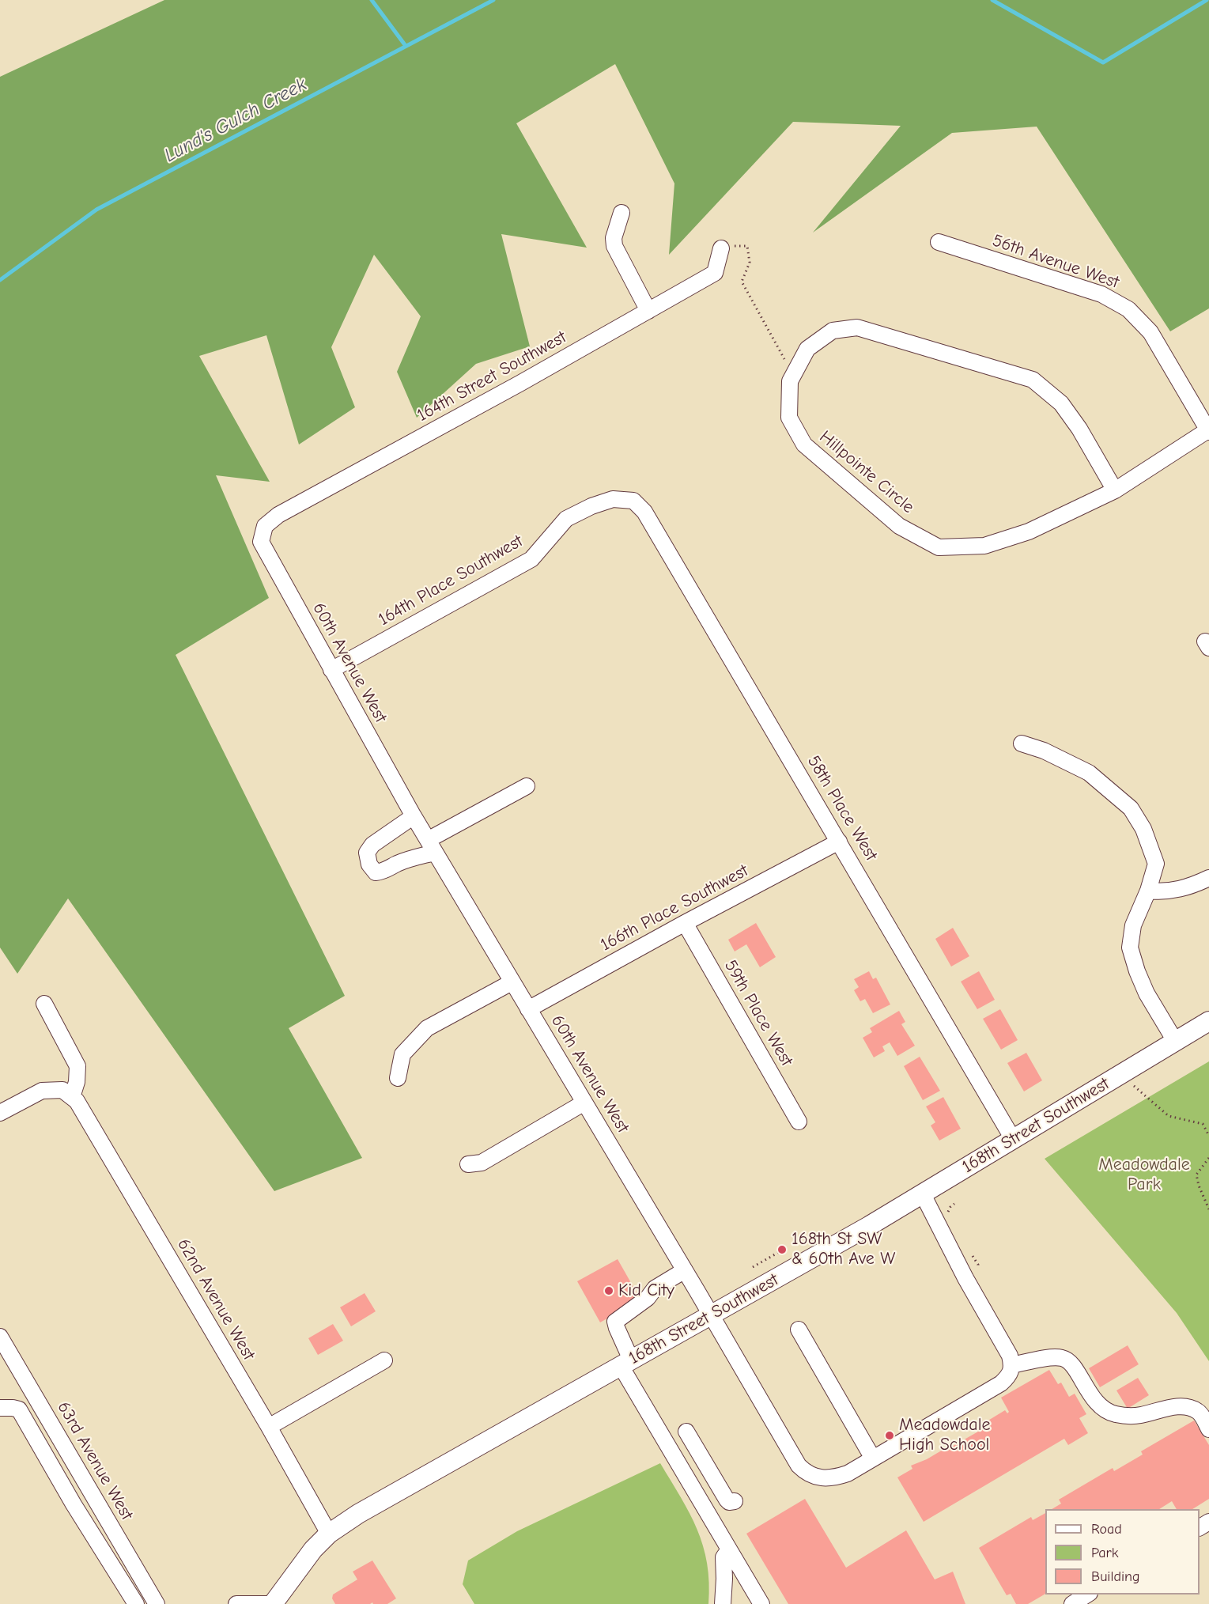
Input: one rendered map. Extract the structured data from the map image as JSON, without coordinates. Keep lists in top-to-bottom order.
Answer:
{
  "streets": {
    "main road": ["168th Street Southwest"],
    "street": [
      "56th Avenue West",
      "164th Street Southwest",
      "Hillpointe Circle",
      "164th Place Southwest",
      "60th Avenue West",
      "58th Place West",
      "166th Place Southwest",
      "59th Place West",
      "62nd Avenue West",
      "63rd Avenue West"
    ]
  },
  "crossings": [
    ["56th Avenue West", "Hillpointe Circle"],
    ["164th Street Southwest", "60th Avenue West"],
    ["164th Place Southwest", "60th Avenue West"],
    ["164th Place Southwest", "58th Place West"],
    ["60th Avenue West", "166th Place Southwest"],
    ["60th Avenue West", "168th Street Southwest"],
    ["58th Place West", "166th Place Southwest"],
    ["58th Place West", "168th Street Southwest"],
    ["166th Place Southwest", "59th Place West"],
    ["168th Street Southwest", "62nd Avenue West"]
  ],
  "water": ["Lund's Gulch Creek"],
  "parks": ["Meadowdale Park"],
  "places": ["168th St SW & 60th Ave W", "Kid City", "Meadowdale High School"],
  "legend": ["Road", "Park", "Building"]
}
